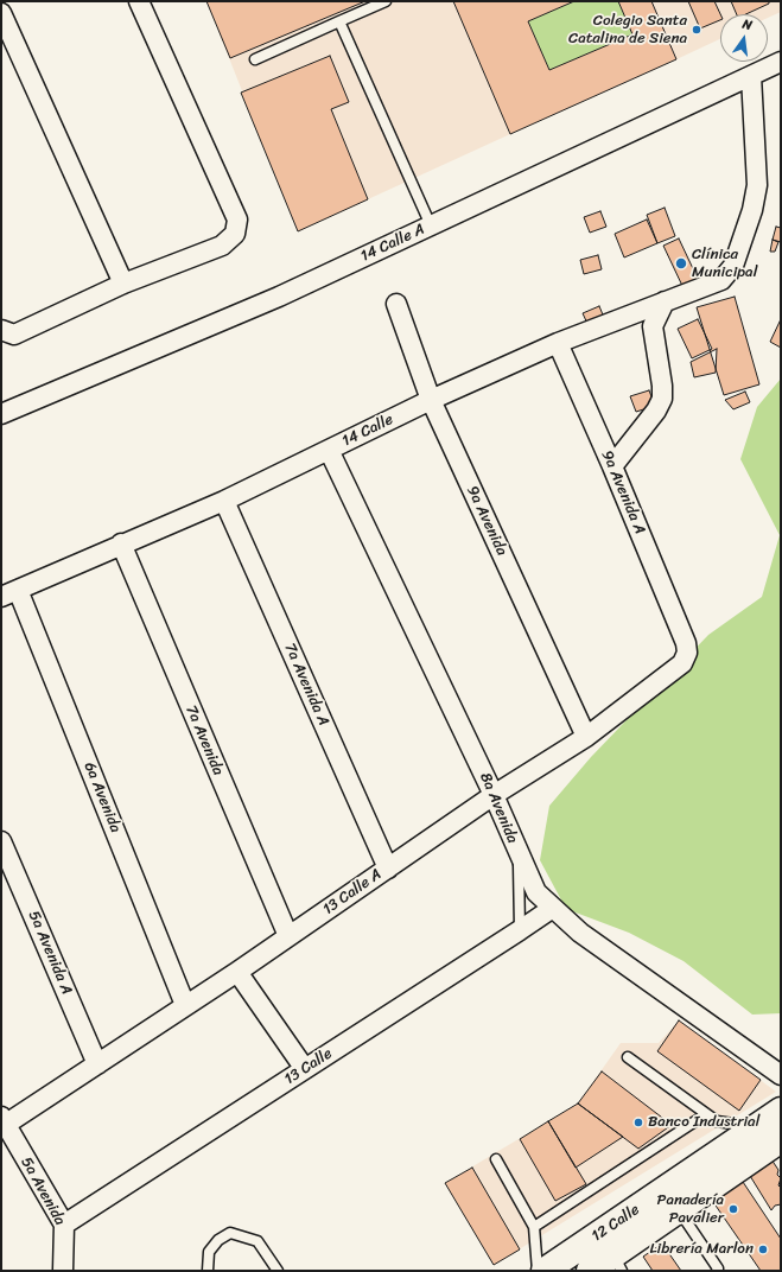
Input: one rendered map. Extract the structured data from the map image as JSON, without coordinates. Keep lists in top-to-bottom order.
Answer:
{
  "streets": {
    "main road": ["12 Calle"],
    "street": [
      "14 Calle A",
      "14 Calle",
      "9a Avenida A",
      "9a Avenida",
      "7a Avenida A",
      "7a Avenida",
      "6a Avenida",
      "8a Avenida",
      "13 Calle A",
      "5a Avenida A",
      "13 Calle",
      "5a Avenida"
    ]
  },
  "crossings": [
    ["14 Calle A", "14 Calle"],
    ["14 Calle", "9a Avenida A"],
    ["14 Calle", "9a Avenida"],
    ["14 Calle", "7a Avenida A"],
    ["14 Calle", "7a Avenida"],
    ["14 Calle", "6a Avenida"],
    ["14 Calle", "8a Avenida"],
    ["9a Avenida A", "13 Calle A"],
    ["9a Avenida", "13 Calle A"],
    ["7a Avenida A", "13 Calle A"],
    ["7a Avenida", "13 Calle A"],
    ["6a Avenida", "13 Calle A"],
    ["8a Avenida", "13 Calle A"],
    ["8a Avenida", "13 Calle"],
    ["13 Calle A", "5a Avenida A"],
    ["13 Calle A", "5a Avenida"],
    ["13 Calle", "5a Avenida"]
  ],
  "places": [
    "Colegio Santa Catalina de Siena",
    "Clínica Municipal",
    "Banco Industrial",
    "Panadería Pavalier",
    "Librería Marlon"
  ],
  "north": "top"
}
